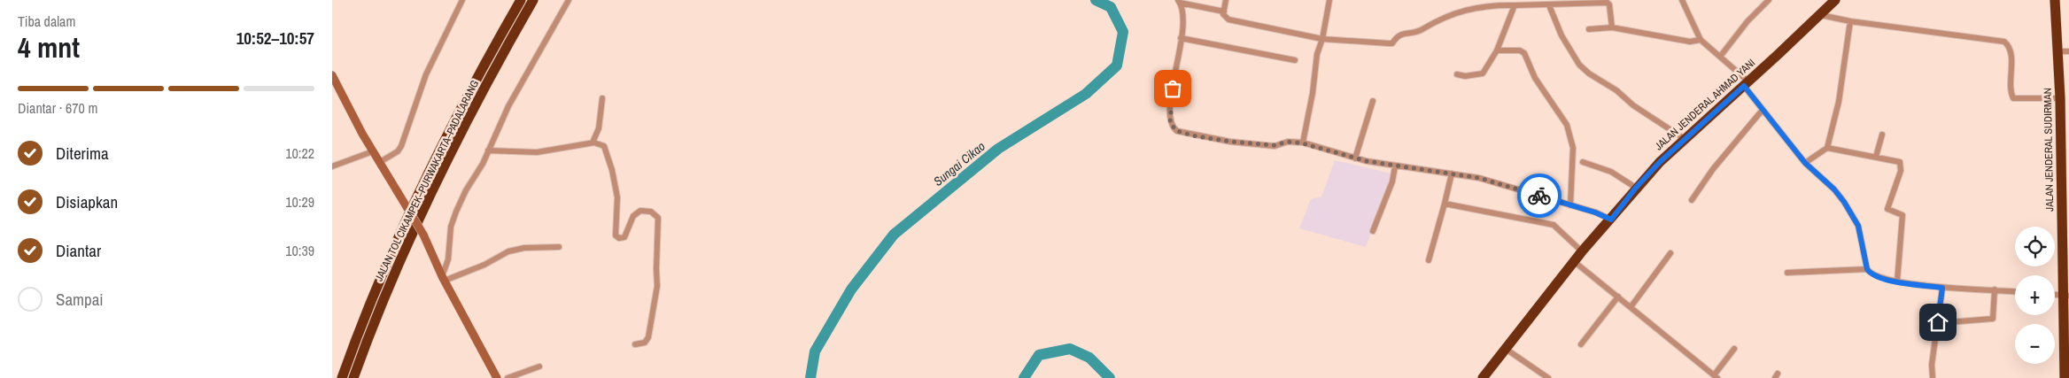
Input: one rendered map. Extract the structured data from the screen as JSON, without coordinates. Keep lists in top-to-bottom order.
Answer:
{
  "streets": {
    "highway": ["JALAN JENDERAL AHMAD YANI", "JALAN JENDERAL SUDIRMAN", "JALAN TOL CIKAMPEK–PURWAKARTA–PADALARANG"]
  },
  "water": ["Sungai Cikao"],
  "page": {
    "heading": ["4 mnt", "Tiba dalam", "10:52–10:57"],
    "bar": "Diantar · 670 m",
    "list": [
      ["Diterima", "10:22"],
      ["Disiapkan", "10:29"],
      ["Diantar", "10:39"],
      "Sampai"
    ],
    "map_buttons": ["+", "−"]
  }
}
